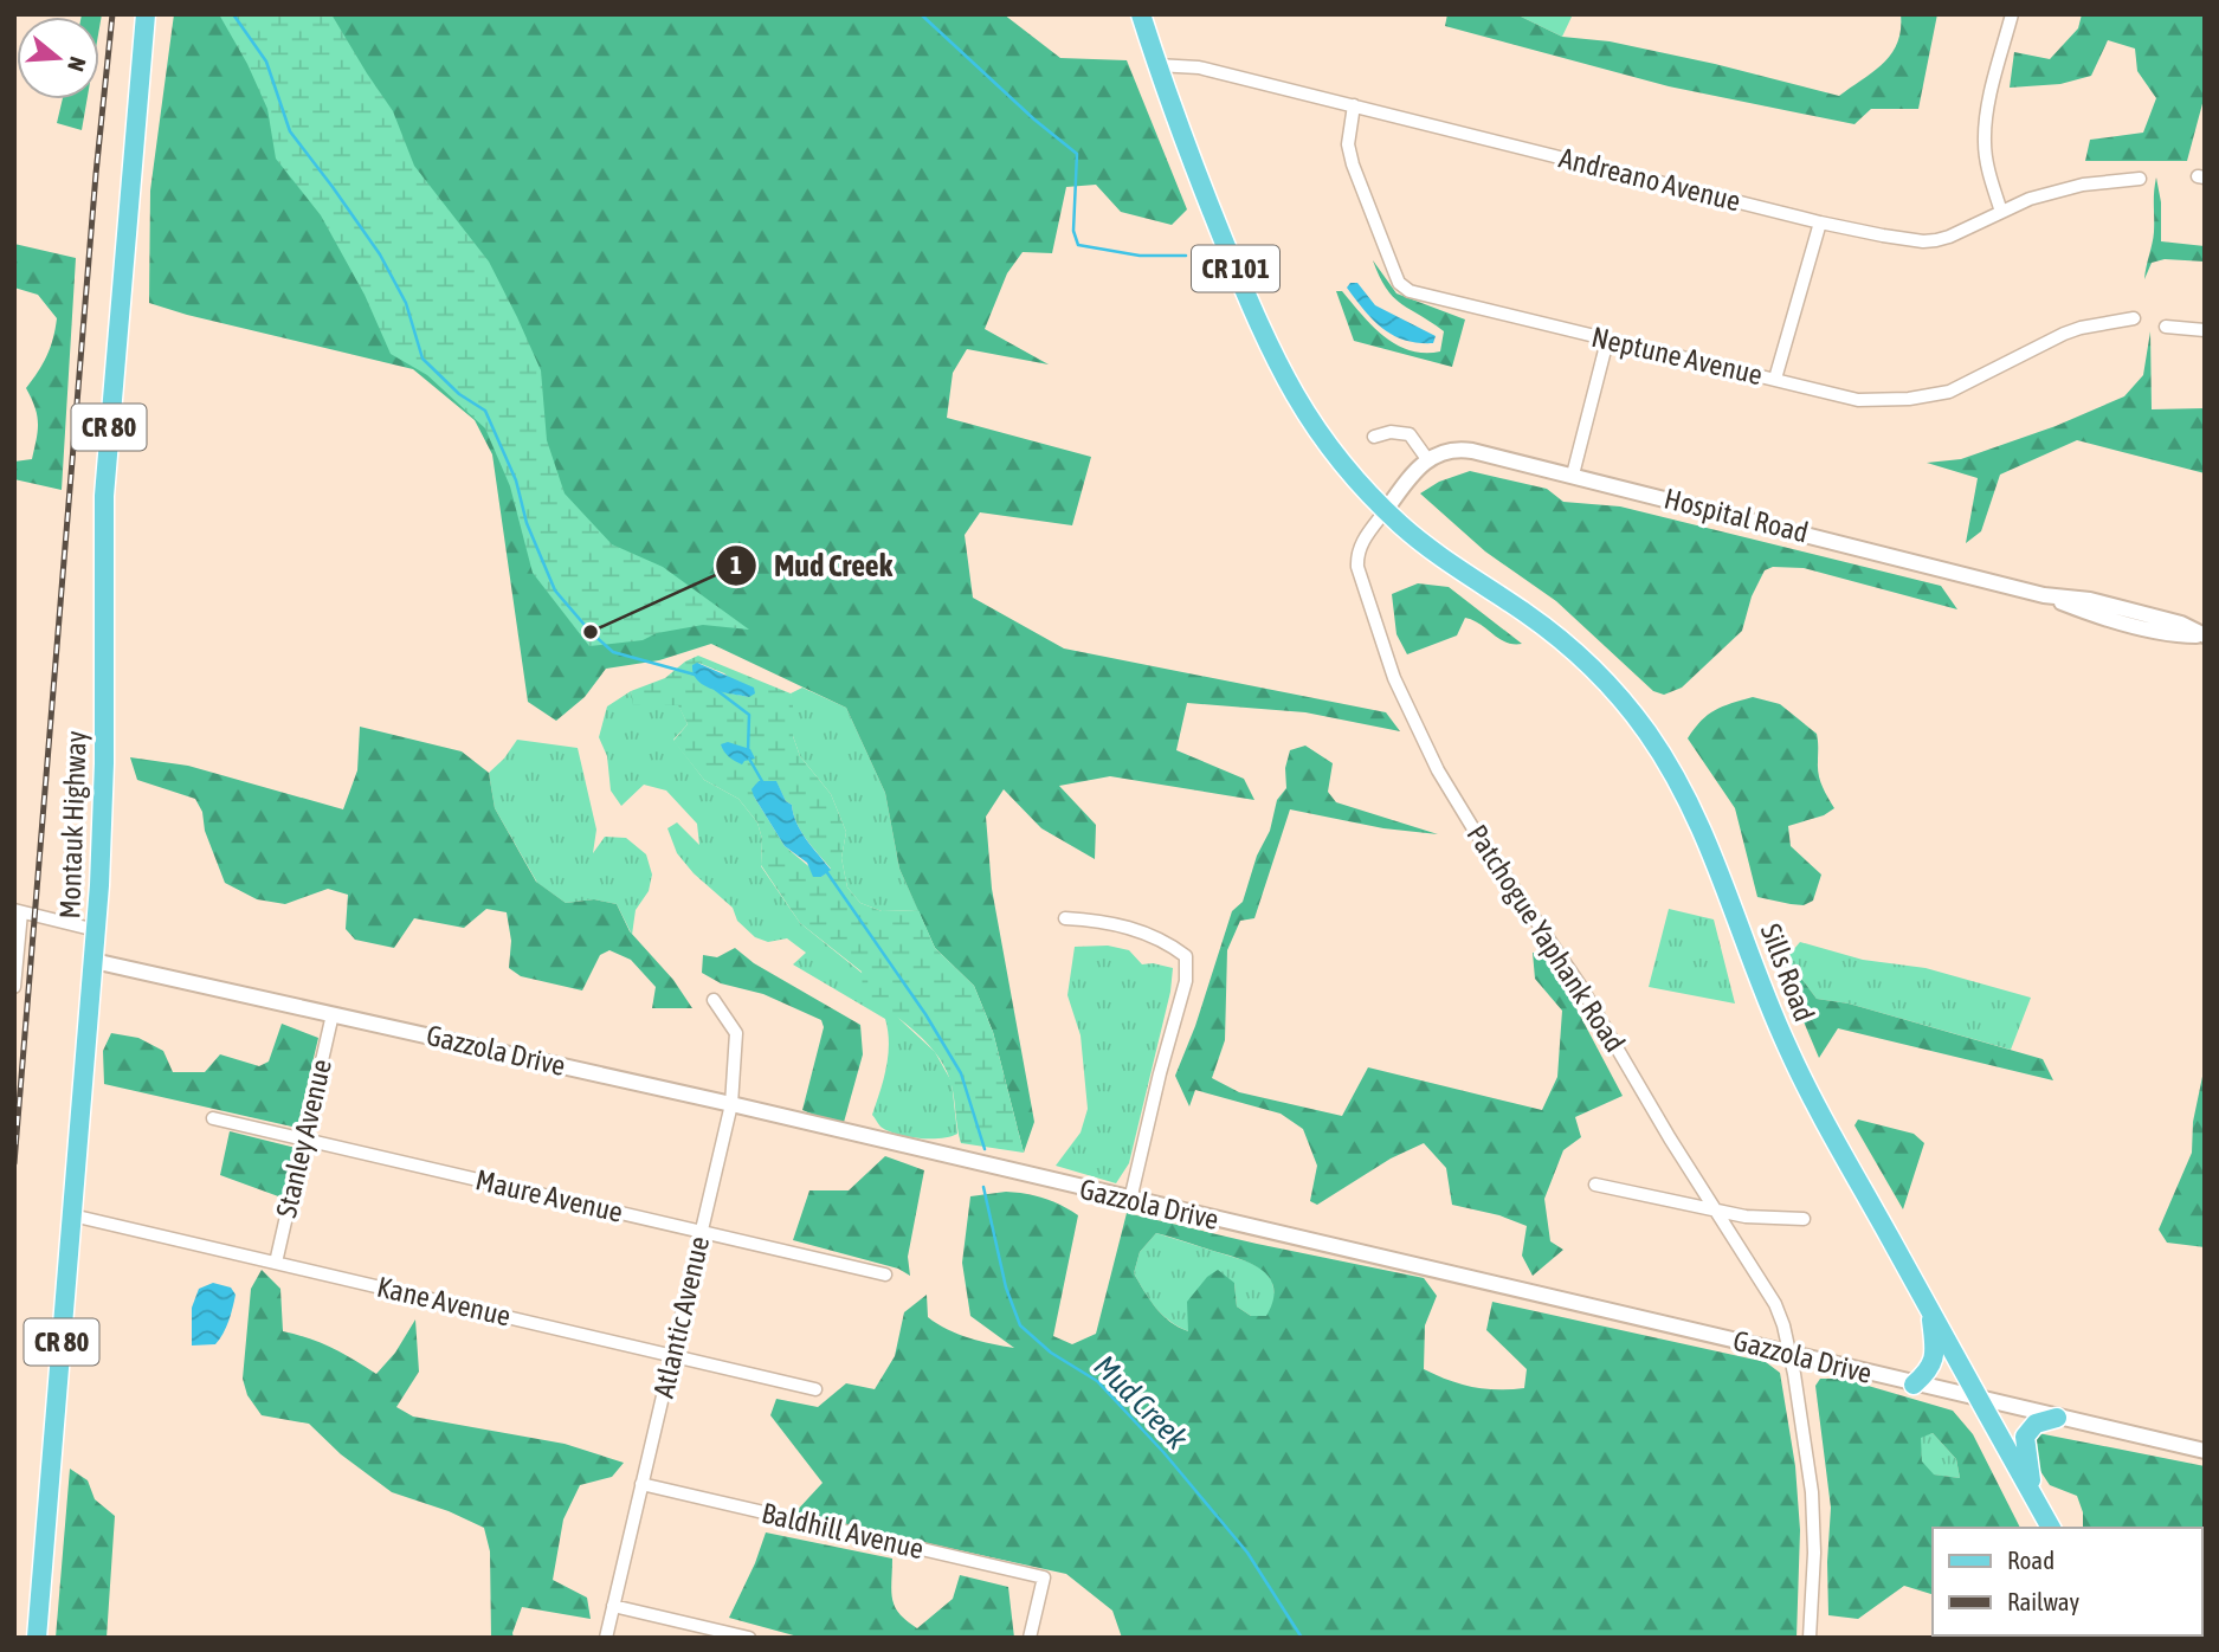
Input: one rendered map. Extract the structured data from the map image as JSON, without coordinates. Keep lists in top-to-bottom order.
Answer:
{
  "streets": {
    "main road": [
      "CR 101",
      "CR 80",
      "Montauk Highway",
      "Sills Road"
    ],
    "street": [
      "Andreano Avenue",
      "Neptune Avenue",
      "Hospital Road",
      "Patchogue Yaphank Road",
      "Gazzola Drive",
      "Stanley Avenue",
      "Maure Avenue",
      "Kane Avenue",
      "Atlantic Avenue",
      "Baldhill Avenue"
    ]
  },
  "crossings": [
    ["Andreano Avenue", "CR 101"],
    ["Andreano Avenue", "Neptune Avenue"],
    ["CR 101", "Patchogue Yaphank Road"],
    ["CR 101", "Sills Road"],
    ["Montauk Highway", "Gazzola Drive"],
    ["Montauk Highway", "Kane Avenue"],
    ["Patchogue Yaphank Road", "Sills Road"],
    ["Patchogue Yaphank Road", "Gazzola Drive"],
    ["Sills Road", "Gazzola Drive"],
    ["Gazzola Drive", "Stanley Avenue"],
    ["Gazzola Drive", "Atlantic Avenue"],
    ["Stanley Avenue", "Maure Avenue"],
    ["Stanley Avenue", "Kane Avenue"],
    ["Maure Avenue", "Atlantic Avenue"],
    ["Kane Avenue", "Atlantic Avenue"],
    ["Atlantic Avenue", "Baldhill Avenue"]
  ],
  "water": ["Mud Creek"],
  "places": ["Mud Creek"],
  "legend": ["Road", "Railway"],
  "north": "right"
}
